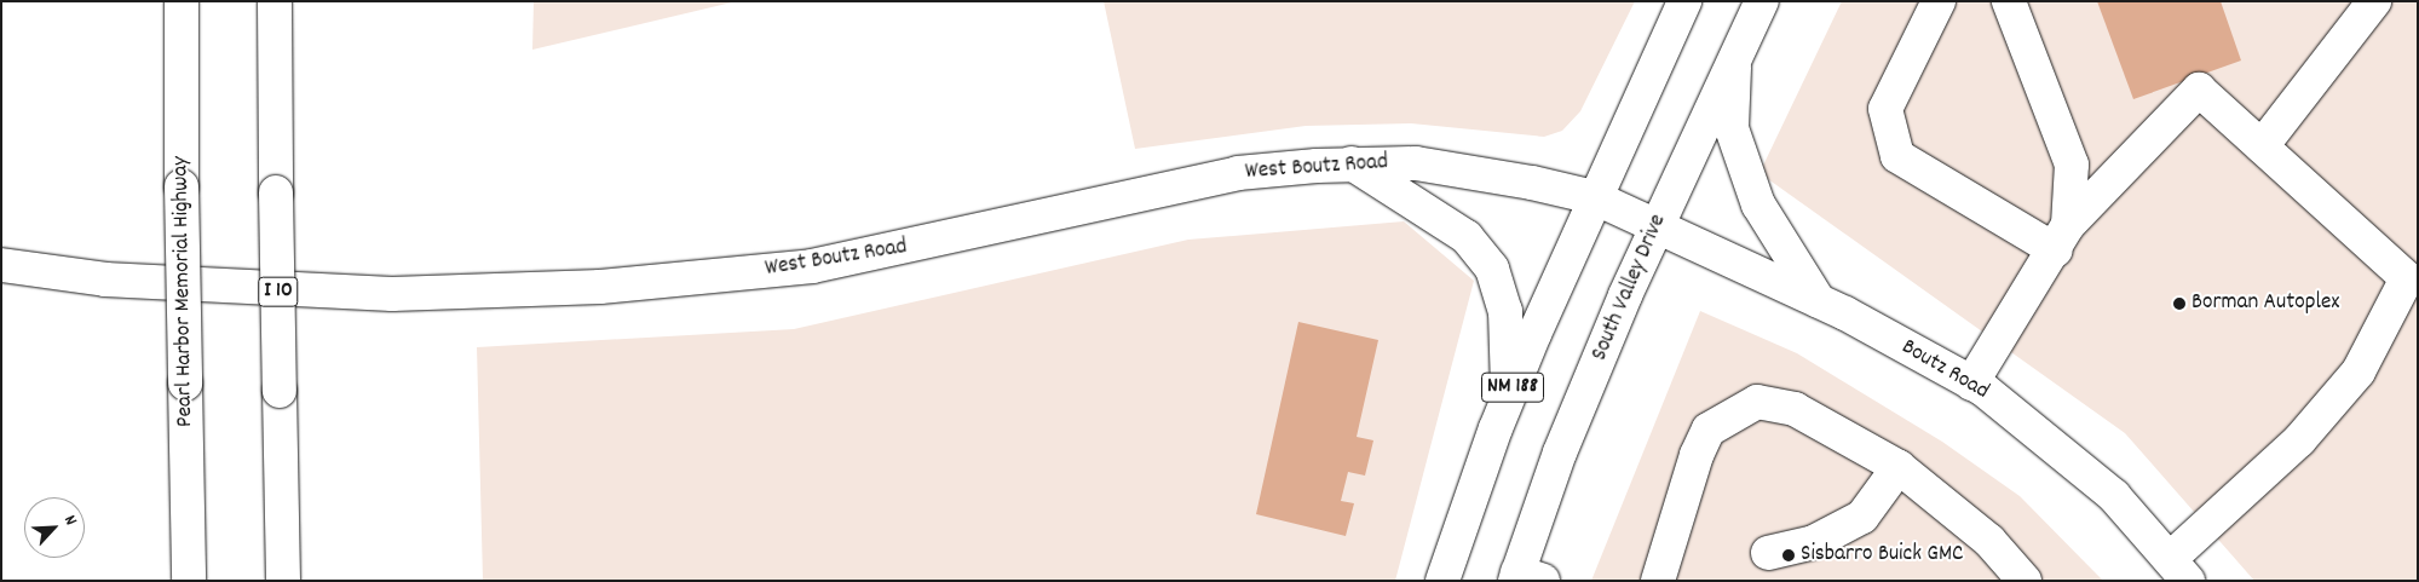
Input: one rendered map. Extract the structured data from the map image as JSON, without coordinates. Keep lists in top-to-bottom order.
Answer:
{
  "streets": {
    "main road": [
      "West Boutz Road",
      "South Valley Drive",
      "Pearl Harbor Memorial Highway",
      "I 10",
      "Boutz Road",
      "NM 188"
    ]
  },
  "crossings": [
    ["West Boutz Road", "South Valley Drive"],
    ["West Boutz Road", "Boutz Road"],
    ["West Boutz Road", "NM 188"],
    ["South Valley Drive", "Boutz Road"]
  ],
  "places": ["Borman Autoplex", "Sisbarro Buick GMC"],
  "north": "top right"
}
